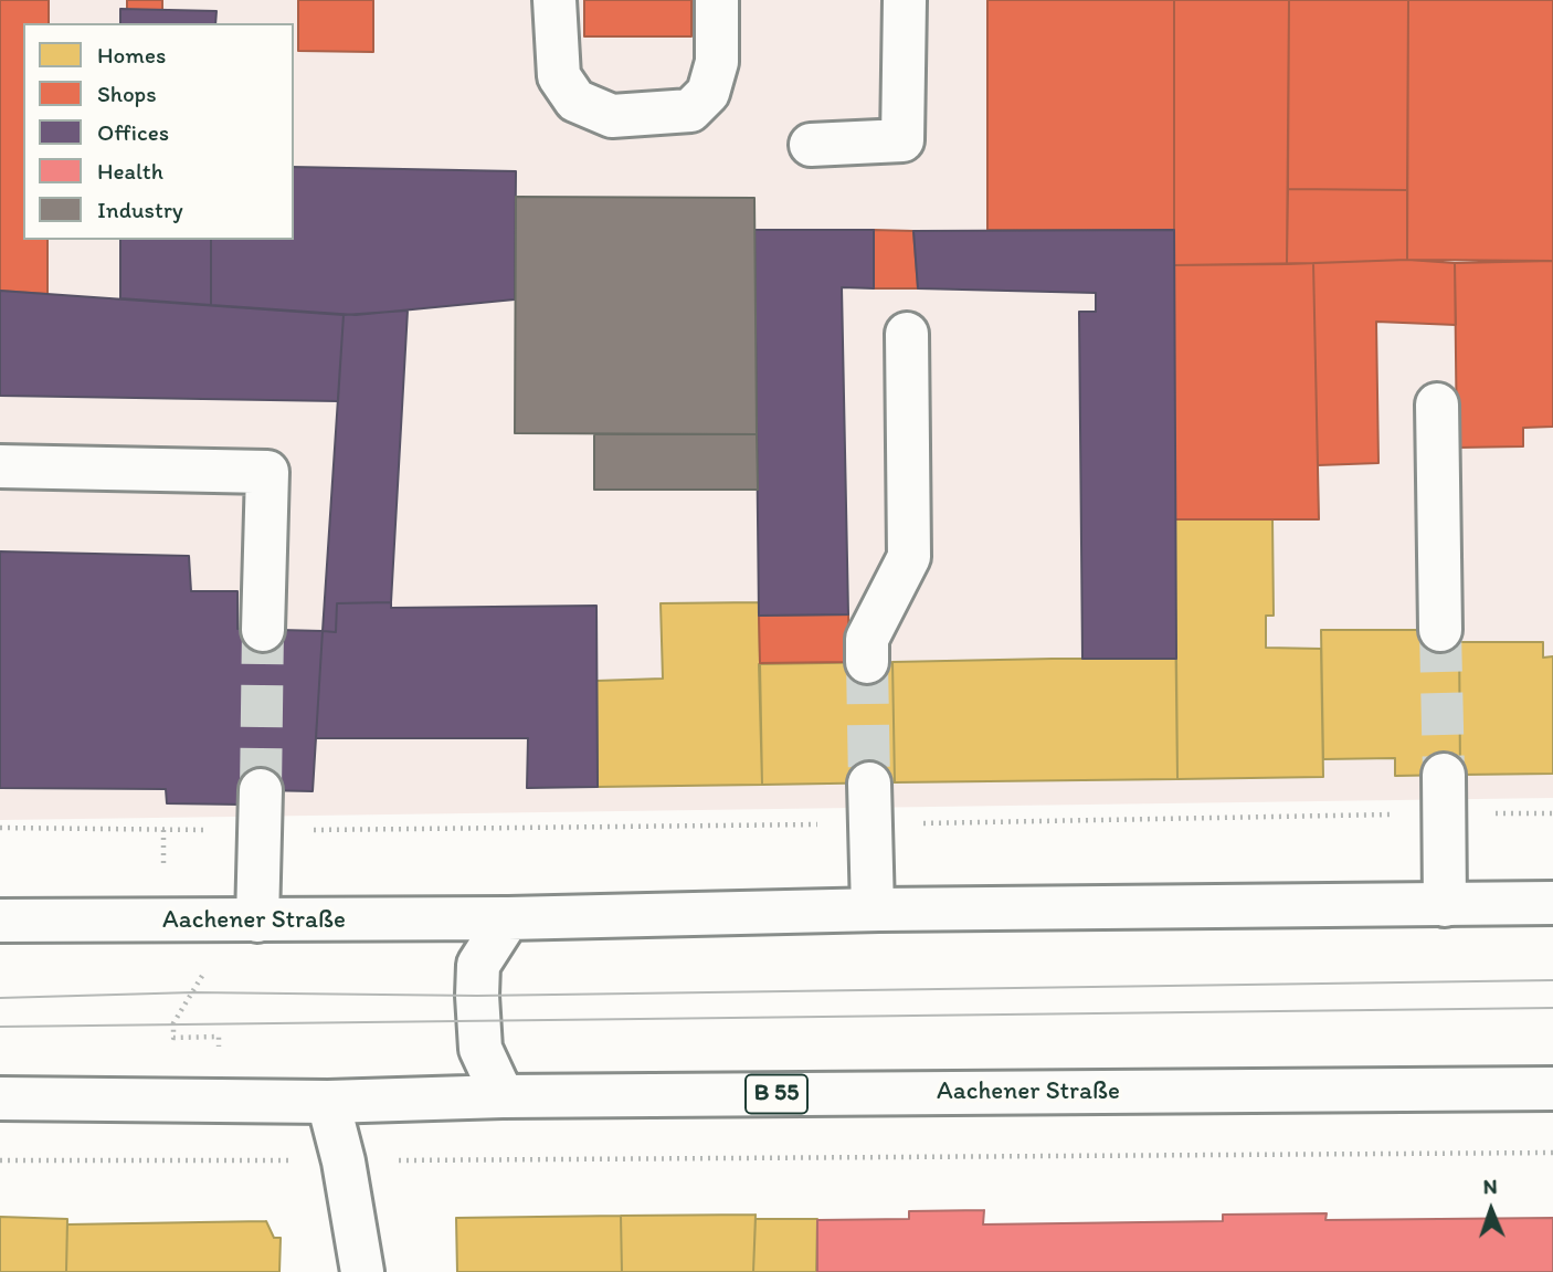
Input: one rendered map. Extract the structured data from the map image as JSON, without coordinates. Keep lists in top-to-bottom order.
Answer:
{
  "streets": {
    "main road": ["Aachener Straße", "B 55"]
  },
  "legend": [
    "Homes",
    "Shops",
    "Offices",
    "Health",
    "Industry"
  ],
  "north": "top"
}
